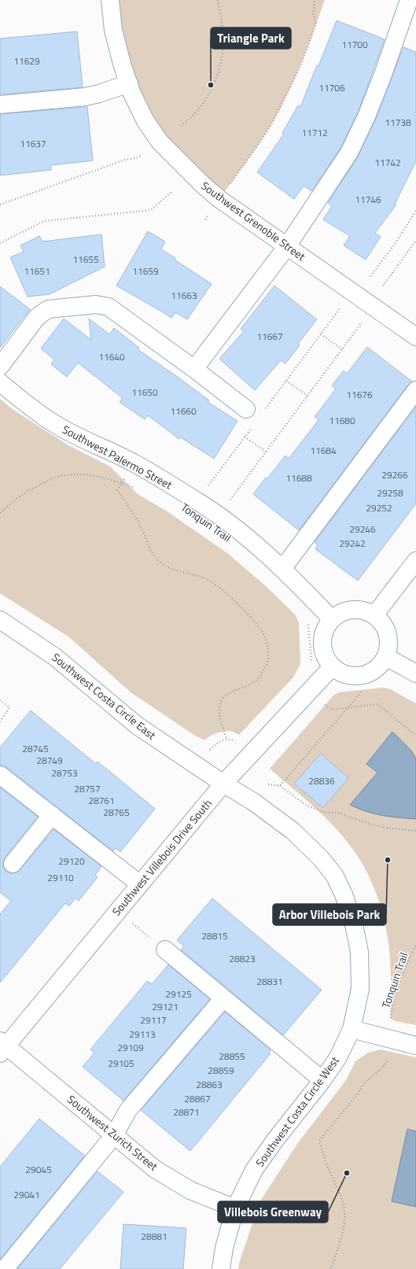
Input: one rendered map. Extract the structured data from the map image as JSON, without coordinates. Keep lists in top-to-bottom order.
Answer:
{
  "streets": {
    "street": [
      "Southwest Grenoble Street",
      "Southwest Palermo Street",
      "Southwest Costa Circle East",
      "Southwest Villebois Drive South",
      "Southwest Costa Circle West",
      "Southwest Zurich Street"
    ],
    "path": ["Tonquin Trail"]
  },
  "crossings": [
    ["Southwest Palermo Street", "Southwest Villebois Drive South"],
    ["Southwest Costa Circle East", "Southwest Villebois Drive South"],
    ["Southwest Costa Circle East", "Southwest Costa Circle West"],
    ["Southwest Villebois Drive South", "Southwest Costa Circle West"],
    ["Southwest Villebois Drive South", "Southwest Zurich Street"],
    ["Southwest Costa Circle West", "Southwest Zurich Street"]
  ],
  "places": ["Triangle Park", "Arbor Villebois Park", "Villebois Greenway"],
  "house_numbers": [
    "11700",
    "11629",
    "11706",
    "11738",
    "11712",
    "11637",
    "11742",
    "11746",
    "11655",
    "11651",
    "11659",
    "11663",
    "11667",
    "11640",
    "11650",
    "11676",
    "11660",
    "11680",
    "11684",
    "29266",
    "11688",
    "29258",
    "29252",
    "29246",
    "29242",
    "28745",
    "28749",
    "28753",
    "28836",
    "28757",
    "28761",
    "28765",
    "29120",
    "29110",
    "28815",
    "28823",
    "28831",
    "29125",
    "29121",
    "29117",
    "29113",
    "29109",
    "28855",
    "29105",
    "28859",
    "28863",
    "28867",
    "28871",
    "29045",
    "29041",
    "28881"
  ]
}
